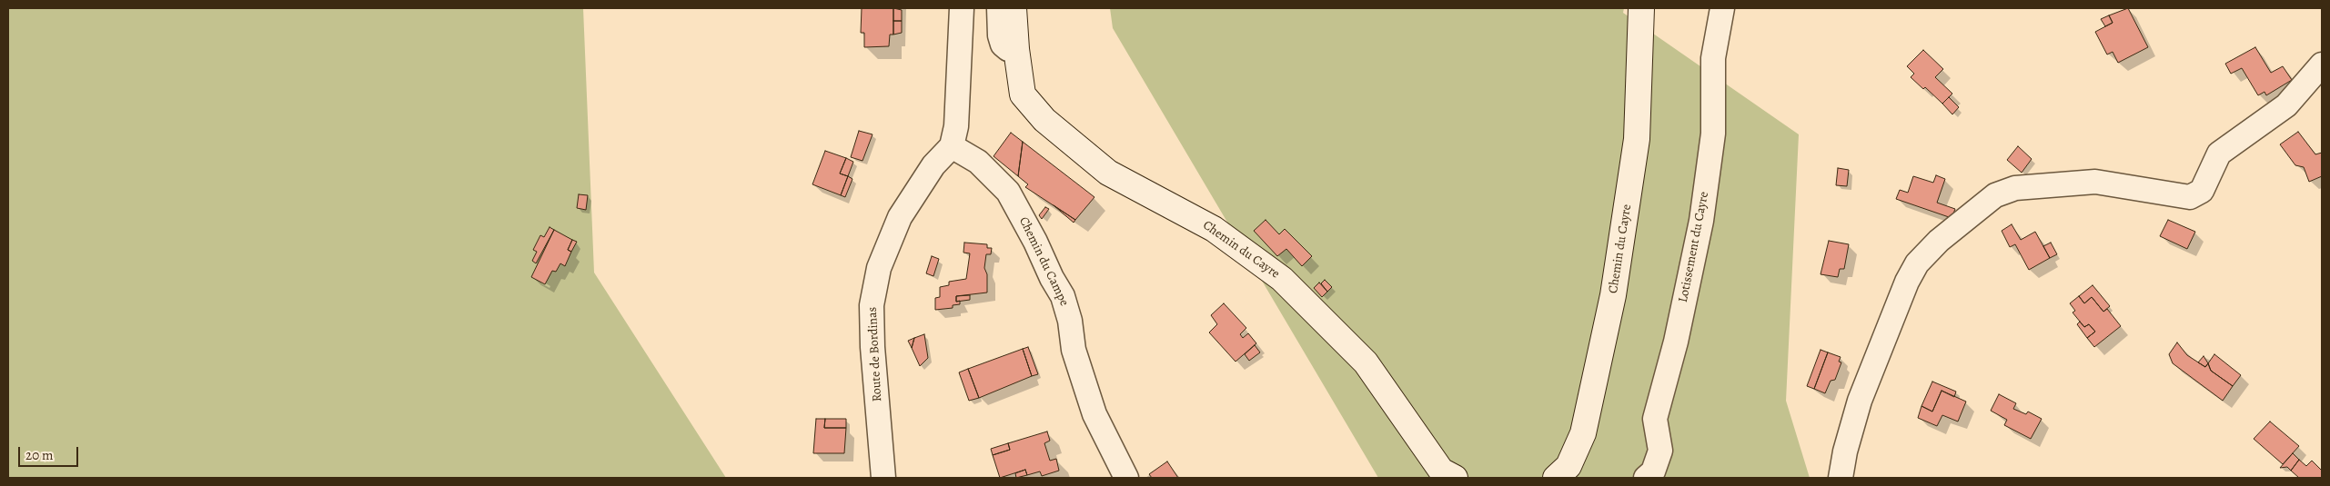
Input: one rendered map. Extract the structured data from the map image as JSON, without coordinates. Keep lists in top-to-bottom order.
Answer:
{
  "streets": {
    "street": [
      "Lotissement du Cayre",
      "Chemin du Cayre",
      "Chemin du Campe",
      "Route de Bordinas"
    ]
  },
  "crossings": [
    ["Chemin du Campe", "Route de Bordinas"]
  ],
  "scale_bar": "20 m"
}
